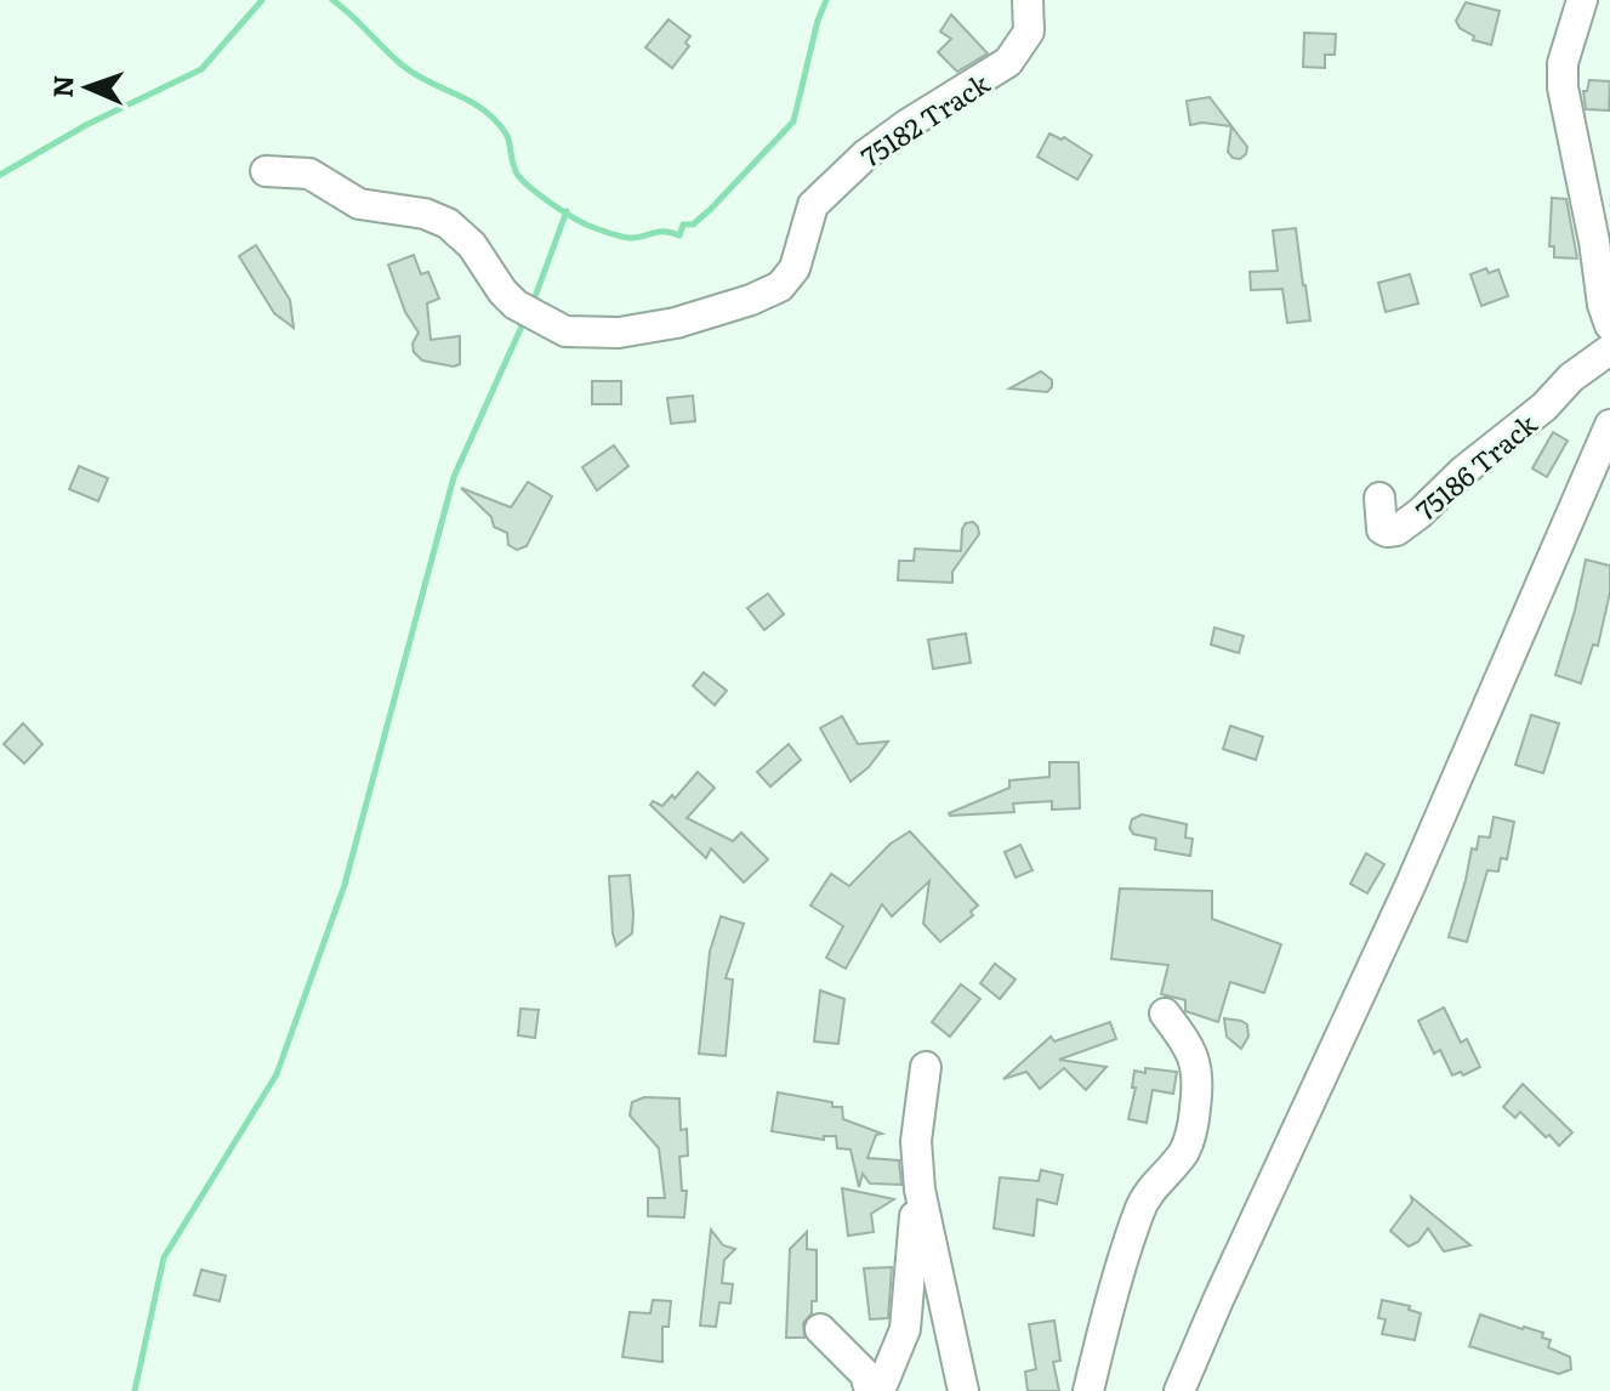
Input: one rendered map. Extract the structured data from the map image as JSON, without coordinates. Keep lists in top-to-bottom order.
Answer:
{
  "streets": {
    "street": ["75182 Track", "75186 Track"]
  },
  "north": "left"
}
